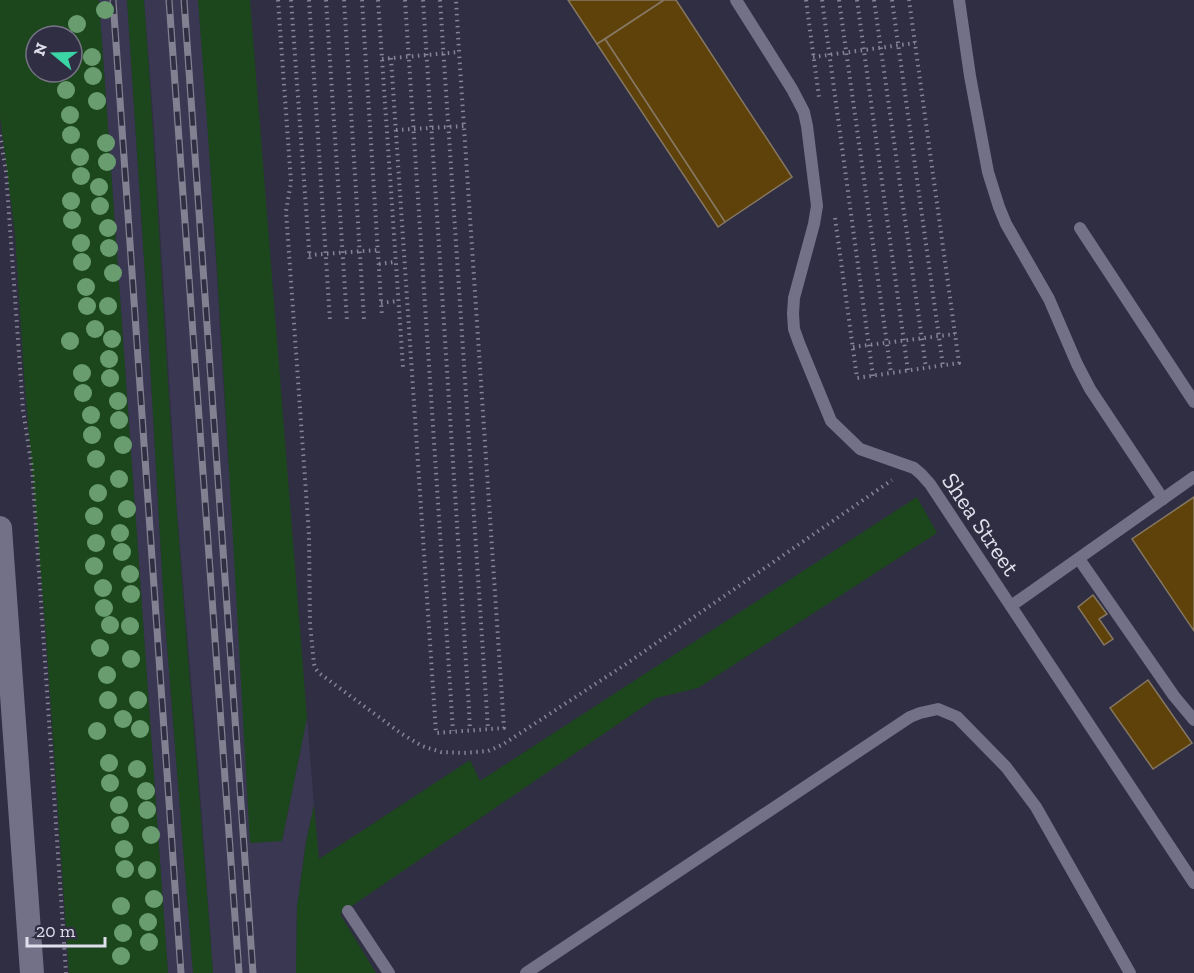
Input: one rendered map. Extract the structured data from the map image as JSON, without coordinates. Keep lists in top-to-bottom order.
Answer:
{
  "streets": {
    "lane": ["Shea Street"]
  },
  "scale_bar": "20 m",
  "north": "left"
}
